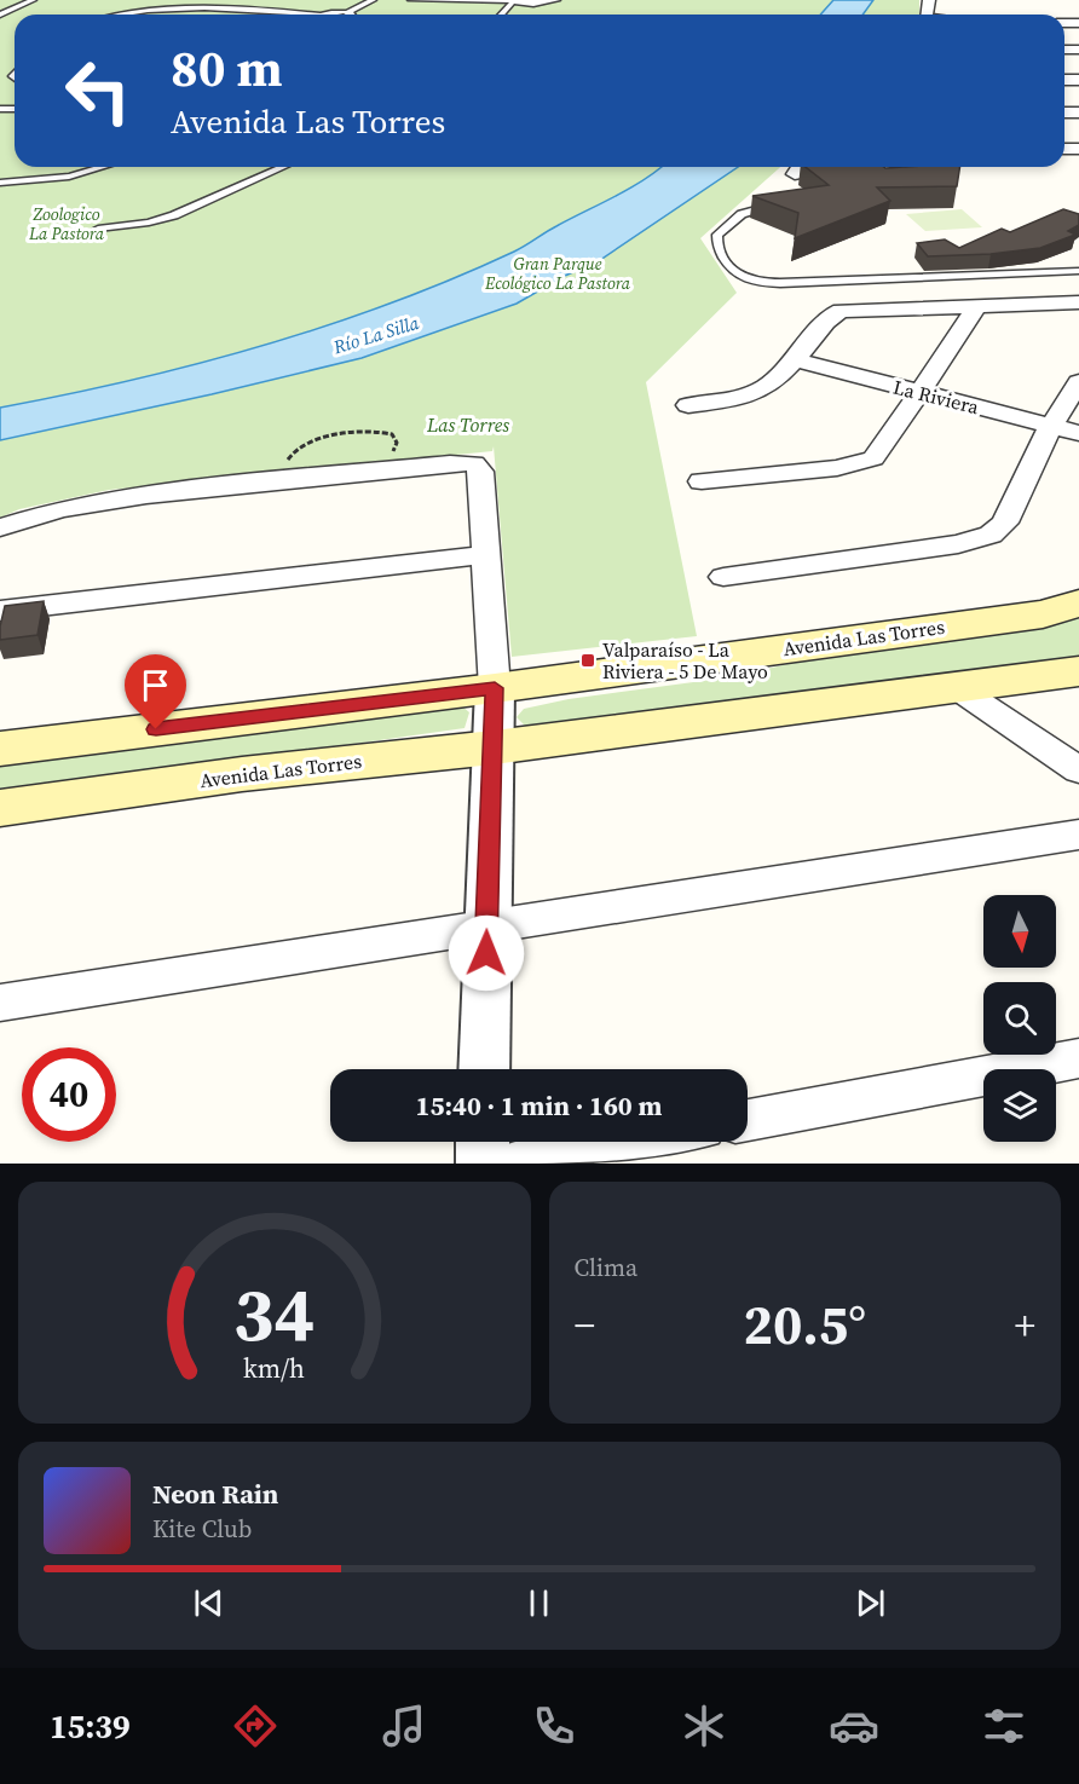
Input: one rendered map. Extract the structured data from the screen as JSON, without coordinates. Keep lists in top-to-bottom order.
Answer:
{
  "streets": {
    "main road": ["Avenida Las Torres"],
    "street": ["La Riviera"]
  },
  "water": ["Río La Silla"],
  "parks": ["Zoologico La Pastora", "Gran Parque Ecológico La Pastora", "Las Torres"],
  "places": {
    "transit": ["Valparaíso - La Riviera - 5 De Mayo"]
  },
  "north": "bottom",
  "page": {
    "turn": ["80 m", "Avenida Las Torres"],
    "limit": "40",
    "trip": "15:40 · 1 min · 160 m",
    "tile": "Clima",
    "heat": ["−", "20.5°", "+"],
    "song": ["Neon Rain", "Kite Club"],
    "tabs": "15:39",
    "gauge": ["34", "km/h"]
  }
}
